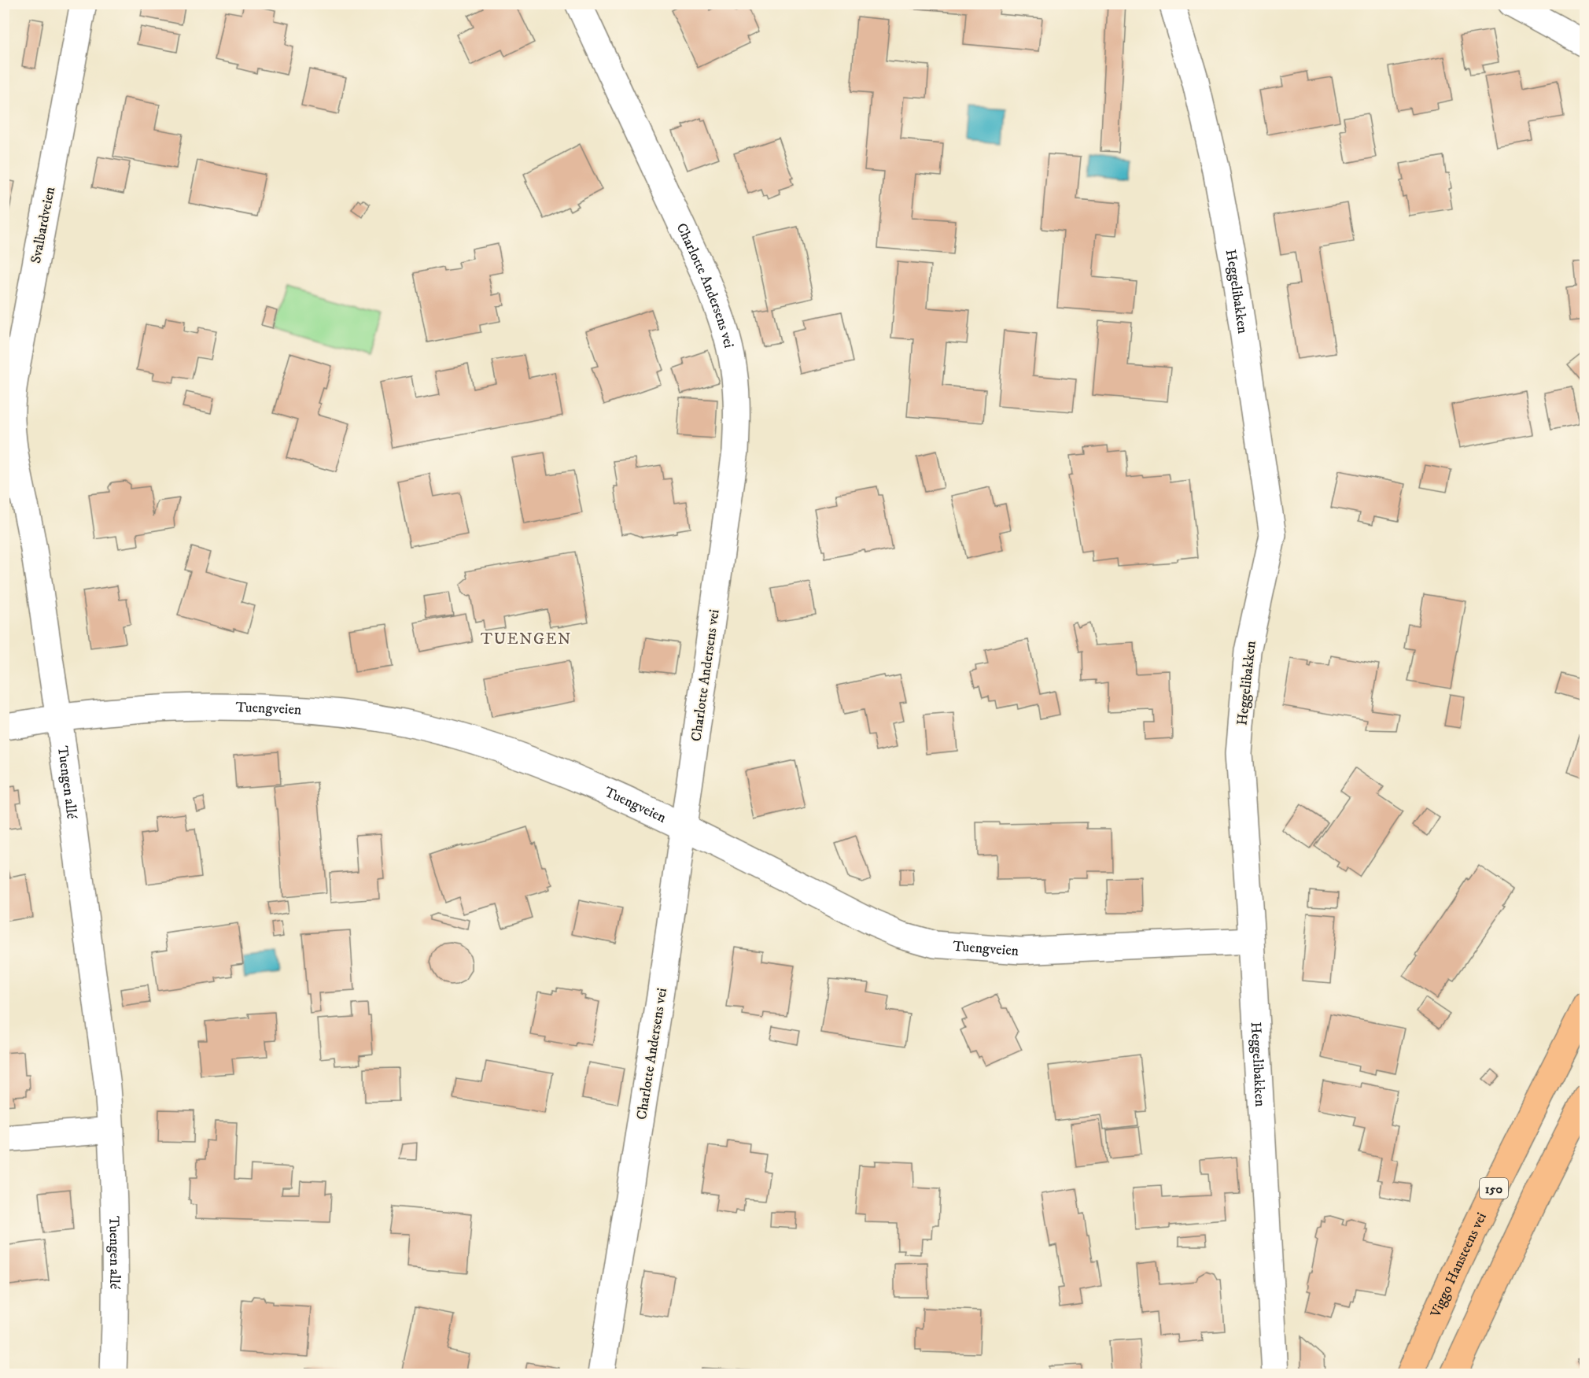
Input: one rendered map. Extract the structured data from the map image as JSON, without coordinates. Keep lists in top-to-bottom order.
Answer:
{
  "streets": {
    "highway": ["150", "Viggo Hansteens vei"],
    "street": [
      "Svalbardveien",
      "Charlotte Andersens vei",
      "Heggelibakken",
      "Tuengveien",
      "Tuengen allé"
    ]
  },
  "crossings": [
    ["Svalbardveien", "Tuengen allé"],
    ["Charlotte Andersens vei", "Tuengveien"],
    ["Heggelibakken", "Tuengveien"],
    ["Tuengveien", "Tuengen allé"]
  ],
  "districts": ["TUENGEN"]
}
